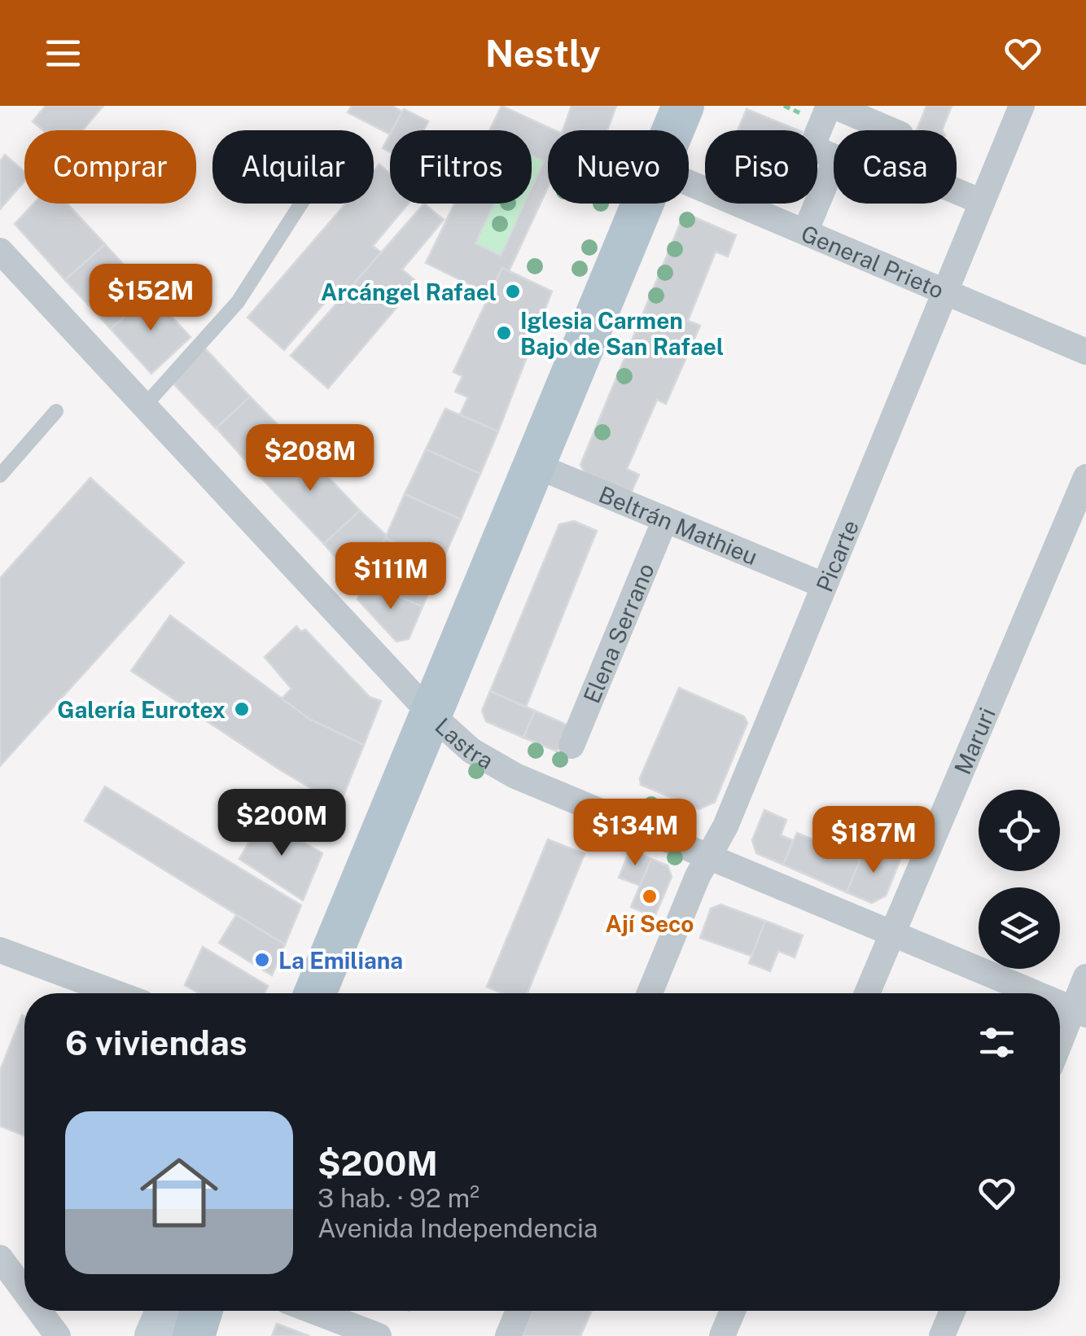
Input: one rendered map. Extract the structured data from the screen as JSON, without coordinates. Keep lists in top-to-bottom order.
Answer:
{
  "streets": {
    "street": [
      "General Prieto",
      "Beltrán Mathieu",
      "Picarte",
      "Elena Serrano",
      "Maruri",
      "Lastra"
    ]
  },
  "crossings": [
    ["General Prieto", "Picarte"],
    ["Beltrán Mathieu", "Picarte"],
    ["Beltrán Mathieu", "Elena Serrano"],
    ["Picarte", "Lastra"],
    ["Maruri", "Lastra"]
  ],
  "places": [
    "Arcángel Rafael",
    "Iglesia Carmen Bajo de San Rafael",
    "Galería Eurotex",
    "Ají Seco",
    "La Emiliana"
  ],
  "page": {
    "header": "Nestly",
    "chip": [
      "Comprar",
      "Alquilar",
      "Filtros",
      "Nuevo",
      "Piso",
      "Casa"
    ],
    "price": [
      "$152M",
      "$208M",
      "$111M",
      "$200M",
      "$134M",
      "$187M"
    ],
    "heading": "6 viviendas",
    "list": [
      {
        "name": "$200M",
        "note": "3 hab. · 92 m² · Avenida Independencia"
      }
    ]
  }
}
